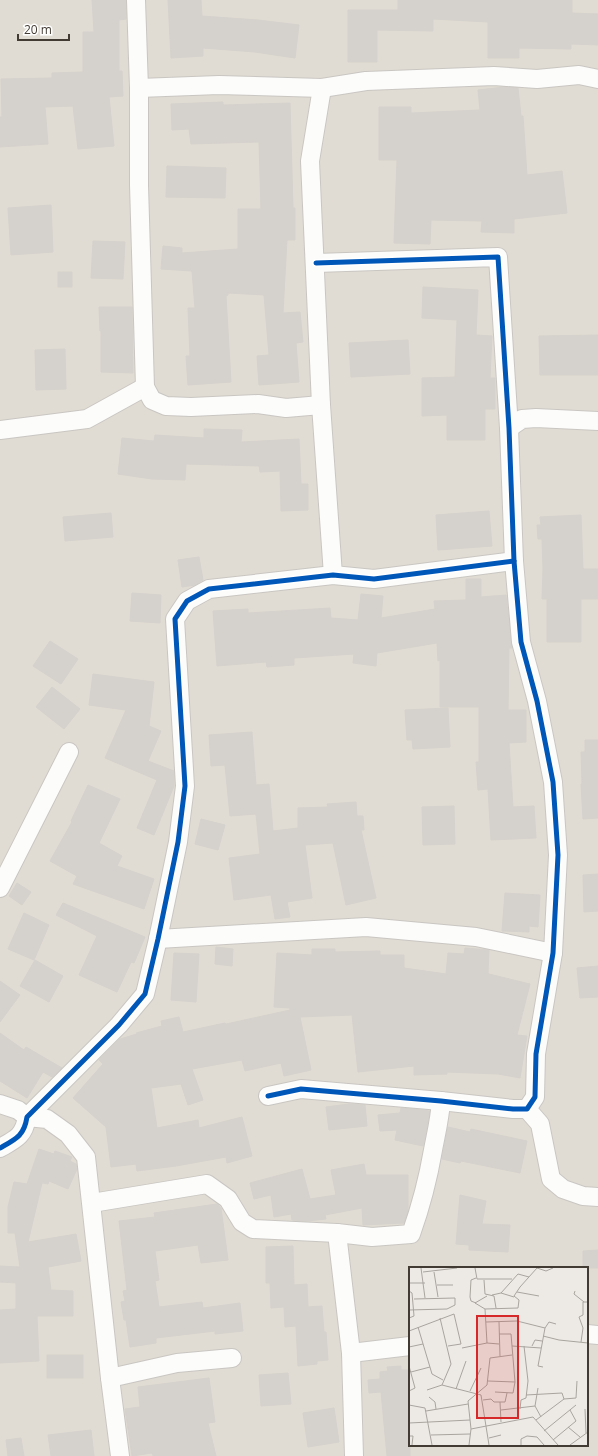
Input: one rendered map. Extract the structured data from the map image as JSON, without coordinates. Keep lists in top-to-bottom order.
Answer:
{
  "scale_bar": "20 m"
}
